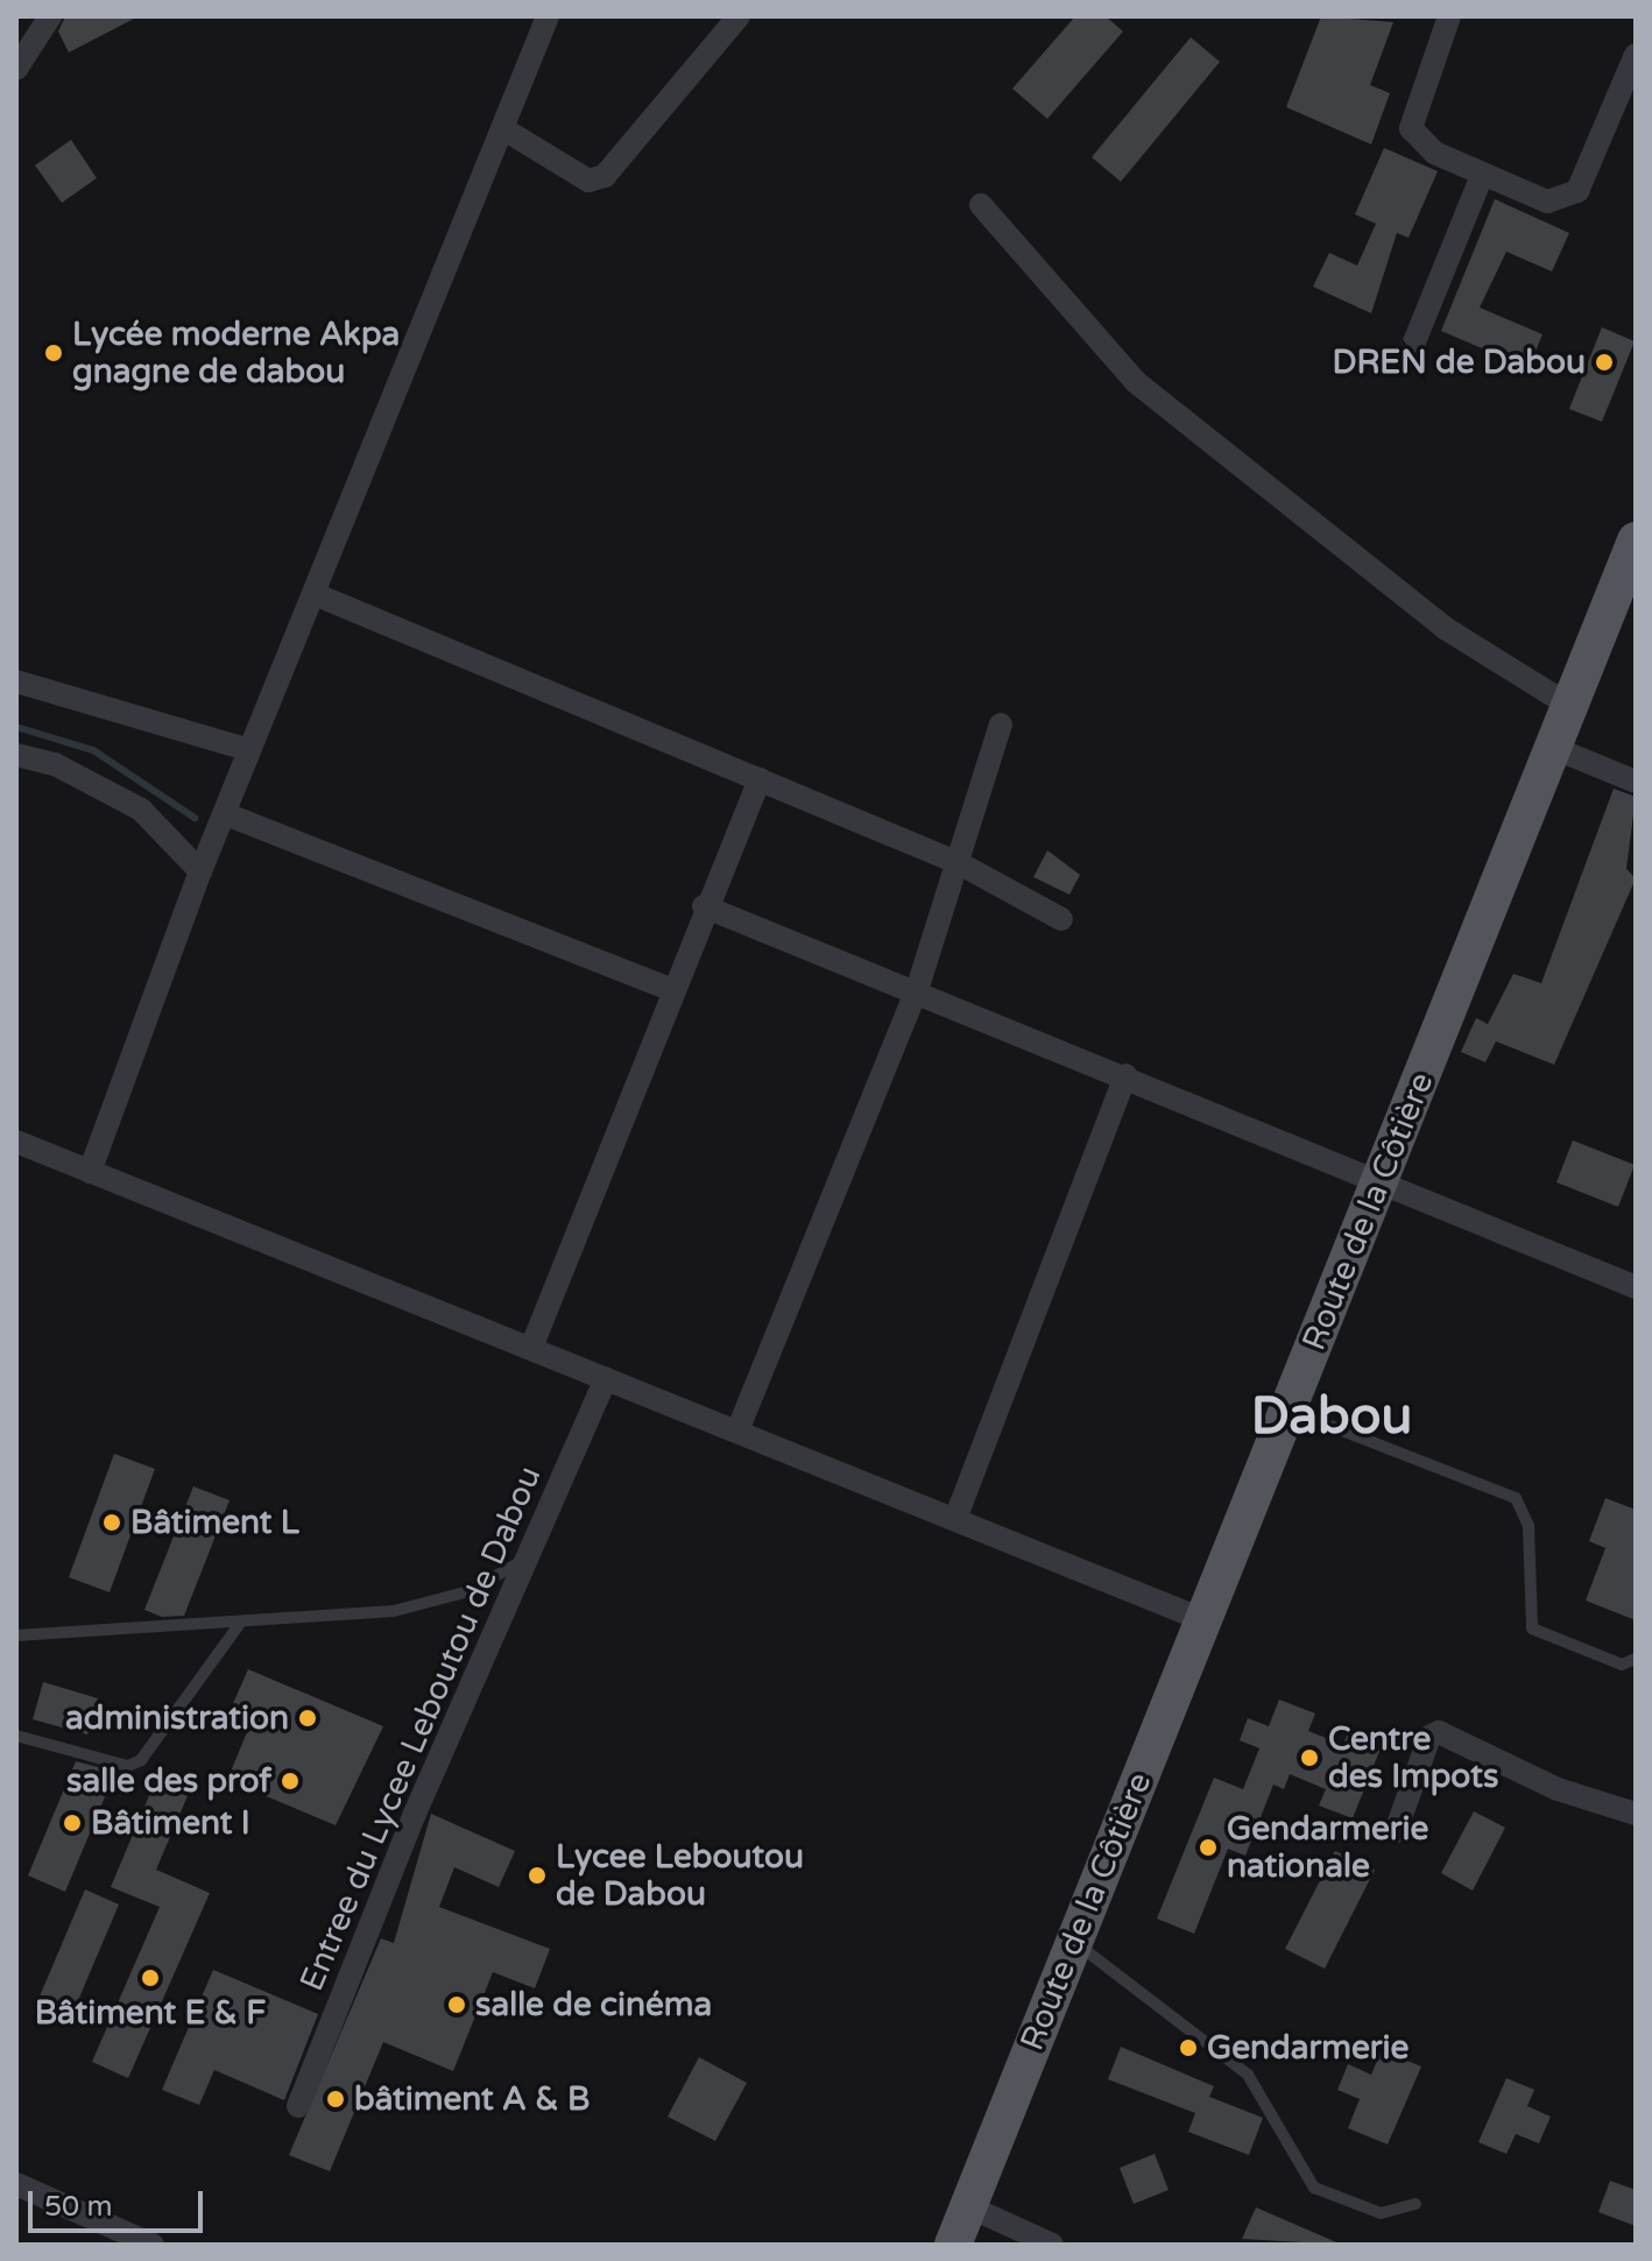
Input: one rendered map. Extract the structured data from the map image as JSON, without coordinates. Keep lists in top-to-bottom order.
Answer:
{
  "streets": {
    "main road": ["Route de la Côtière"],
    "street": ["Entree du Lycee Leboutou de Dabou"]
  },
  "districts": ["Dabou"],
  "places": [
    "Lycée moderne Akpa gnagne de dabou",
    "DREN de Dabou",
    "Bâtiment L",
    "administration",
    "Centre des Impots",
    "salle des prof",
    "Bâtiment I",
    "Gendarmerie nationale",
    "Lycee Leboutou de Dabou",
    "Bâtiment E & F",
    "salle de cinéma",
    "Gendarmerie",
    "bâtiment A & B"
  ],
  "scale_bar": "50 m"
}
